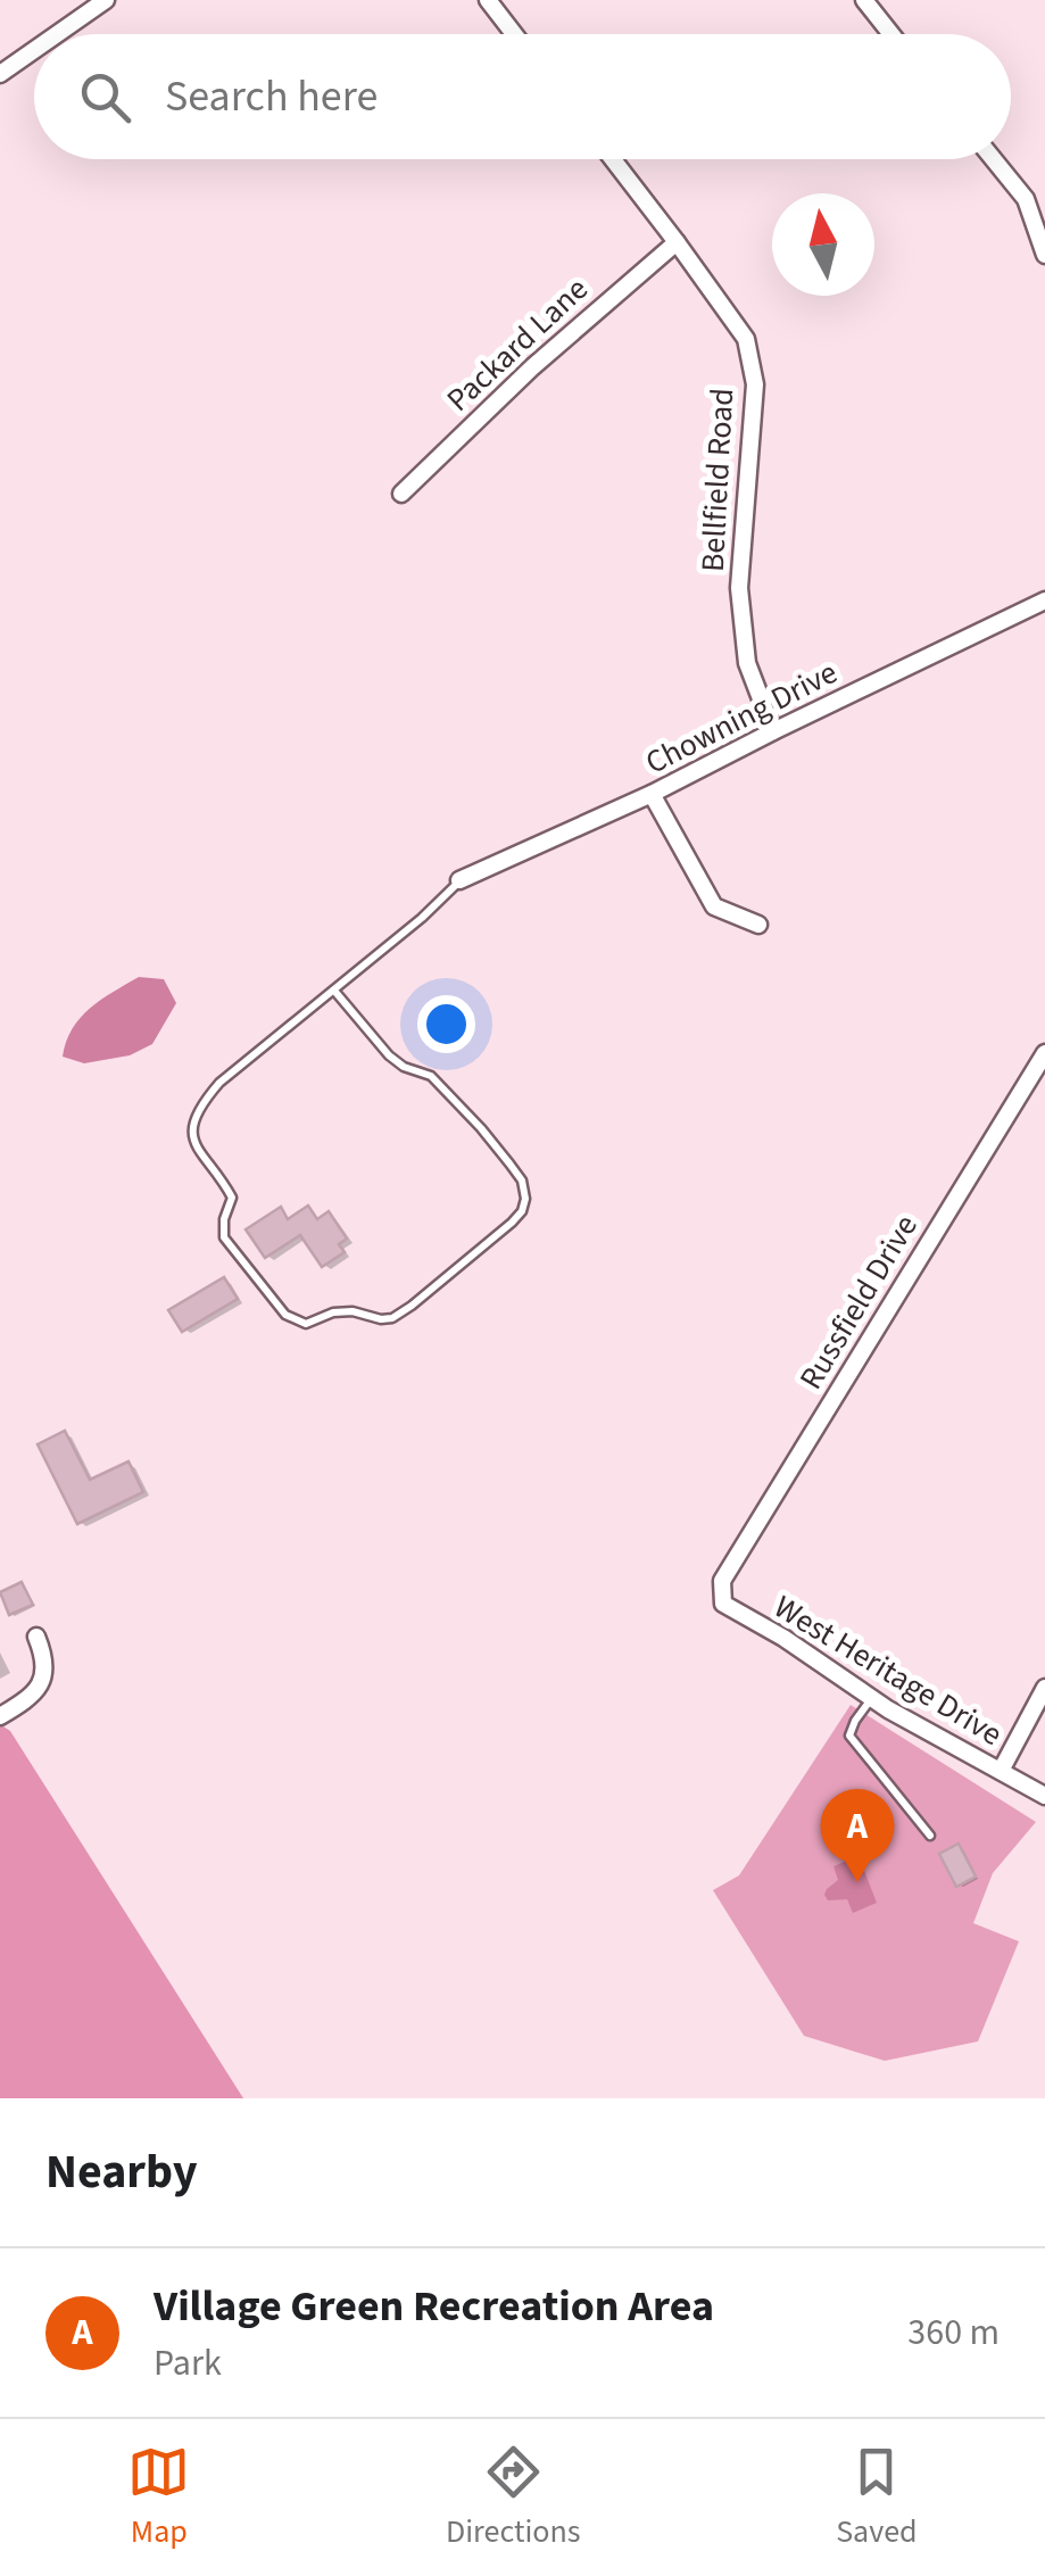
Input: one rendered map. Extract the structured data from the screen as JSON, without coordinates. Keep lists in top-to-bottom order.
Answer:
{
  "streets": {
    "street": [
      "Packard Lane",
      "Bellfield Road",
      "Chowning Drive",
      "Russfield Drive",
      "West Heritage Drive"
    ]
  },
  "crossings": [
    ["Packard Lane", "Bellfield Road"],
    ["Bellfield Road", "Chowning Drive"],
    ["Russfield Drive", "West Heritage Drive"]
  ],
  "north": "top",
  "page": {
    "search": "Search here",
    "pins": "A",
    "heading": "Nearby",
    "list": [
      {
        "mark": "A",
        "name": "Village Green Recreation Area",
        "note": "Park",
        "value": "360 m"
      }
    ],
    "nav": ["Map", "Directions", "Saved"]
  }
}
